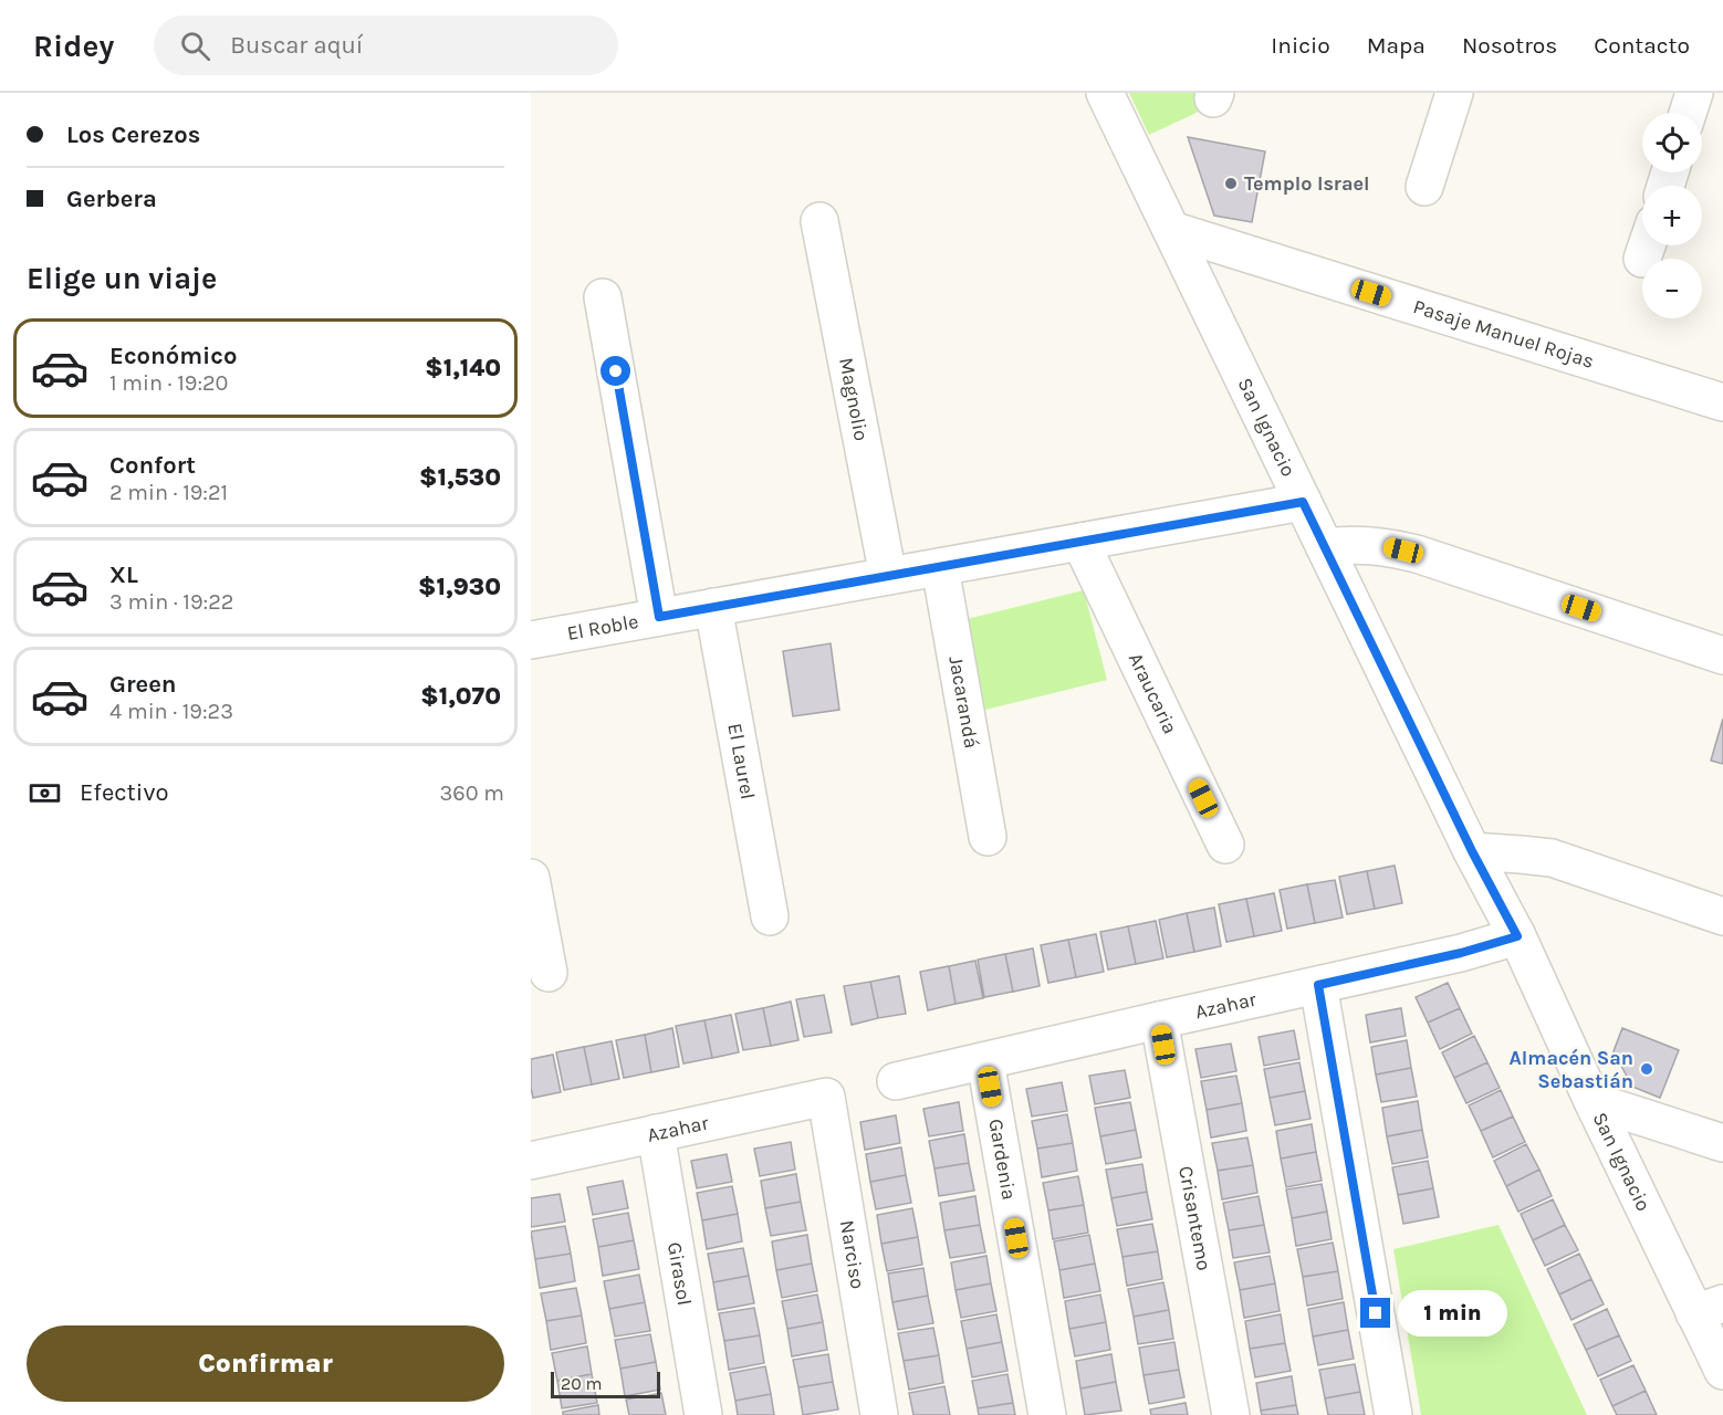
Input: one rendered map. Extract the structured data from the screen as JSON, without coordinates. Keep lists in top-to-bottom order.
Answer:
{
  "streets": {
    "street": [
      "Pasaje Manuel Rojas",
      "Magnolio",
      "San Ignacio",
      "El Roble",
      "Araucaria",
      "Jacarandá",
      "El Laurel",
      "Azahar",
      "Gardenia",
      "Crisantemo",
      "Narciso",
      "Girasol"
    ]
  },
  "crossings": [
    ["Pasaje Manuel Rojas", "San Ignacio"],
    ["Magnolio", "El Roble"],
    ["San Ignacio", "El Roble"],
    ["San Ignacio", "Azahar"],
    ["El Roble", "Araucaria"],
    ["El Roble", "Jacarandá"],
    ["El Roble", "El Laurel"],
    ["Azahar", "Gardenia"],
    ["Azahar", "Crisantemo"],
    ["Azahar", "Narciso"],
    ["Azahar", "Girasol"]
  ],
  "places": ["Templo Israel", "Almacén San Sebastián"],
  "scale_bar": "20 m",
  "page": {
    "header": "Ridey",
    "search": "Buscar aquí",
    "nav": [
      "Inicio",
      "Mapa",
      "Nosotros",
      "Contacto"
    ],
    "banner": ["Los Cerezos", "Gerbera"],
    "map_buttons": ["+", "−"],
    "heading": "Elige un viaje",
    "list": [
      {
        "name": "Económico",
        "note": "1 min · 19:20",
        "value": "$1,140"
      },
      {
        "name": "Confort",
        "note": "2 min · 19:21",
        "value": "$1,530"
      },
      {
        "name": "XL",
        "note": "3 min · 19:22",
        "value": "$1,930"
      },
      {
        "name": "Green",
        "note": "4 min · 19:23",
        "value": "$1,070"
      }
    ],
    "pay": ["Efectivo", "360 m"],
    "bubble": "1 min",
    "buttons": "Confirmar",
    "scale": "20 m"
  }
}
